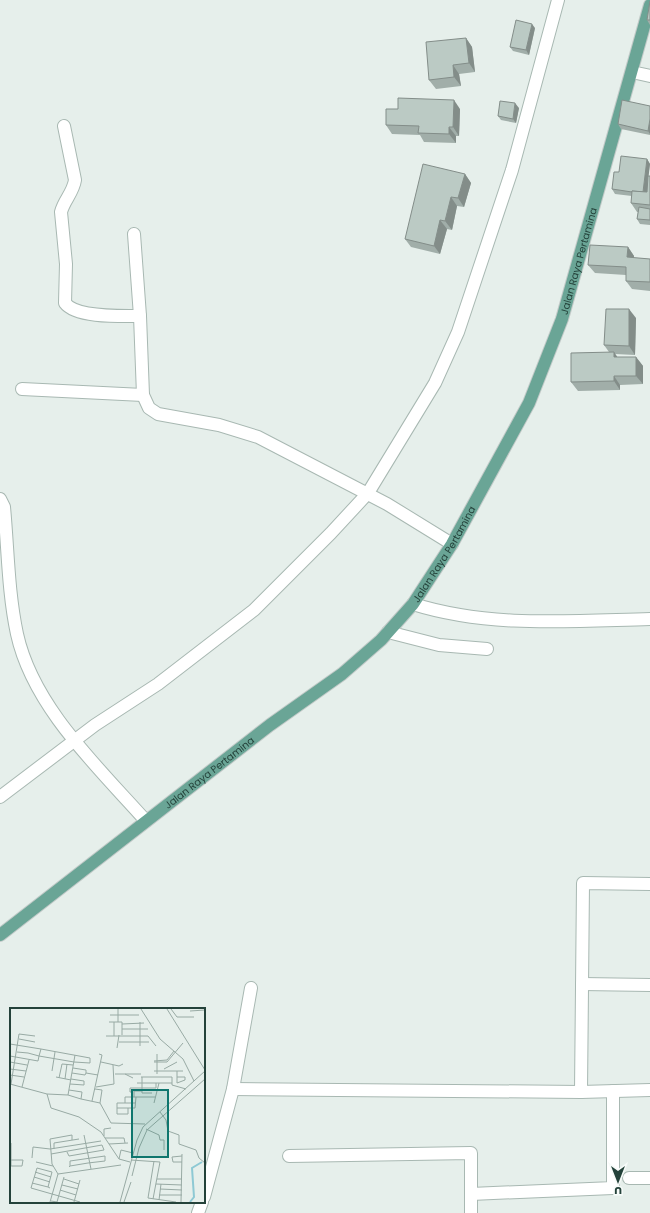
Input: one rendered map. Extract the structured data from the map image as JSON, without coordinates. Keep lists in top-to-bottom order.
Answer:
{
  "streets": {
    "main road": ["Jalan Raya Pertamina"]
  },
  "north": "bottom"
}
